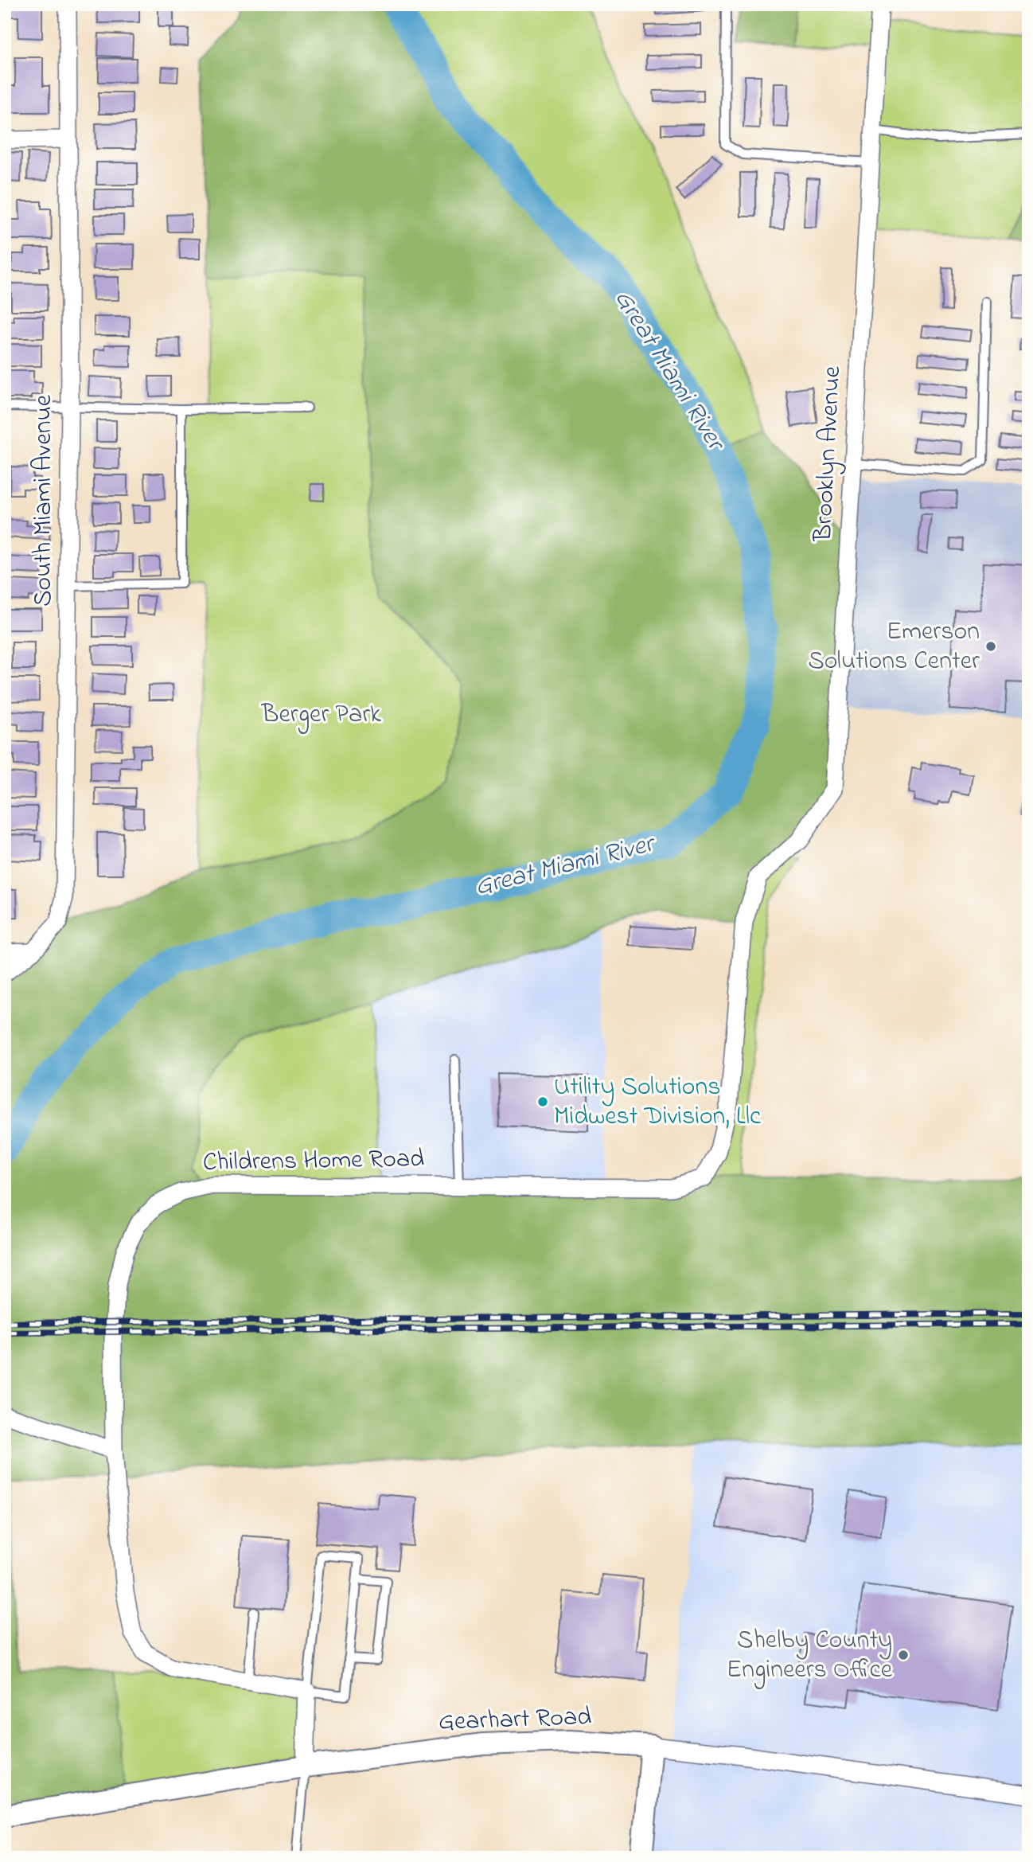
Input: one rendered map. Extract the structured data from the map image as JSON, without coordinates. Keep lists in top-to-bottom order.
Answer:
{
  "streets": {
    "street": [
      "Brooklyn Avenue",
      "South Miami Avenue",
      "Childrens Home Road",
      "Gearhart Road"
    ]
  },
  "crossings": [
    ["Brooklyn Avenue", "Childrens Home Road"]
  ],
  "water": ["Great Miami River"],
  "parks": ["Berger Park"],
  "places": ["Emerson Solutions Center", "Utility Solutions Midwest Division, Llc", "Shelby County Engineers Office"]
}
